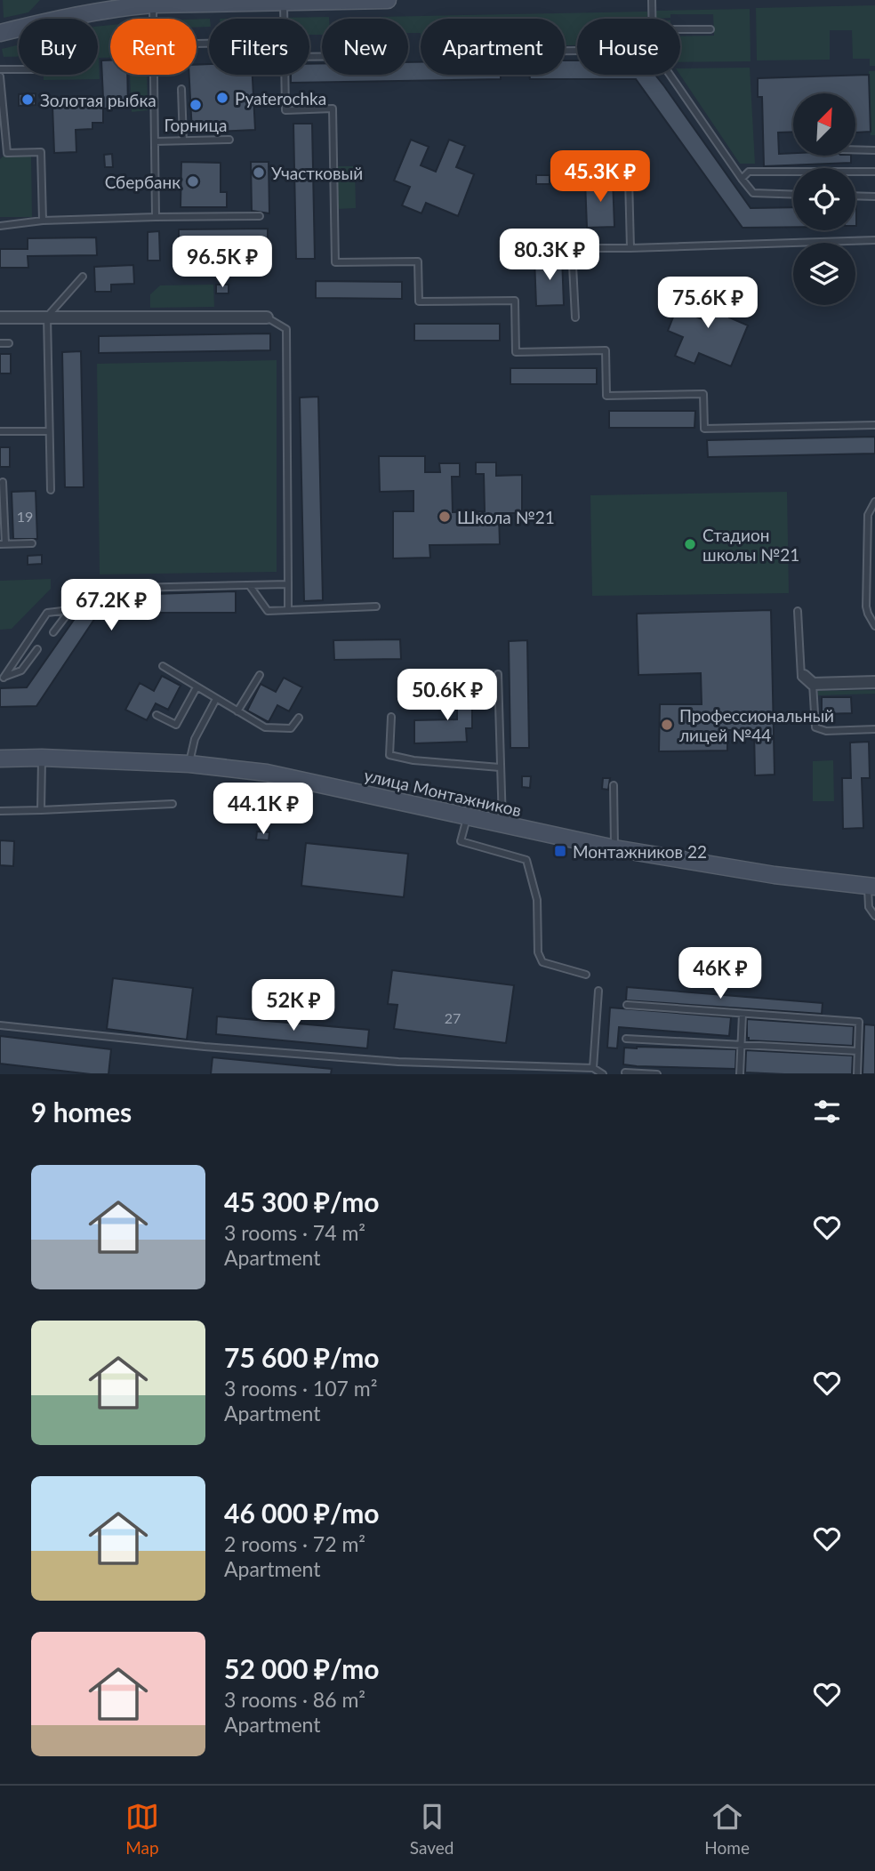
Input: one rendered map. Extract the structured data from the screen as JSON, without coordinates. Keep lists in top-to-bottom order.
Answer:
{
  "streets": {
    "street": ["улица Монтажников"]
  },
  "places": {
    "other": [
      "Pyaterochka",
      "Золотая рыбка",
      "Горница",
      "Участковый",
      "Сбербанк",
      "Школа №21",
      "Стадион школы №21",
      "Профессиональный лицей №44"
    ],
    "transit": ["Монтажников 22"]
  },
  "house_numbers": ["19", "27"],
  "north": "top right",
  "page": {
    "chip": [
      "Buy",
      "Rent",
      "Filters",
      "New",
      "Apartment",
      "House"
    ],
    "price": [
      "45.3K ₽",
      "80.3K ₽",
      "96.5K ₽",
      "75.6K ₽",
      "67.2K ₽",
      "50.6K ₽",
      "44.1K ₽",
      "46K ₽",
      "52K ₽"
    ],
    "heading": "9 homes",
    "list": [
      {
        "name": "45 300 ₽/mo",
        "note": "3 rooms · 74 m² · Apartment"
      },
      {
        "name": "75 600 ₽/mo",
        "note": "3 rooms · 107 m² · Apartment"
      },
      {
        "name": "46 000 ₽/mo",
        "note": "2 rooms · 72 m² · Apartment"
      },
      {
        "name": "52 000 ₽/mo",
        "note": "3 rooms · 86 m² · Apartment"
      }
    ],
    "tabs": ["Map", "Saved", "Home"]
  }
}
